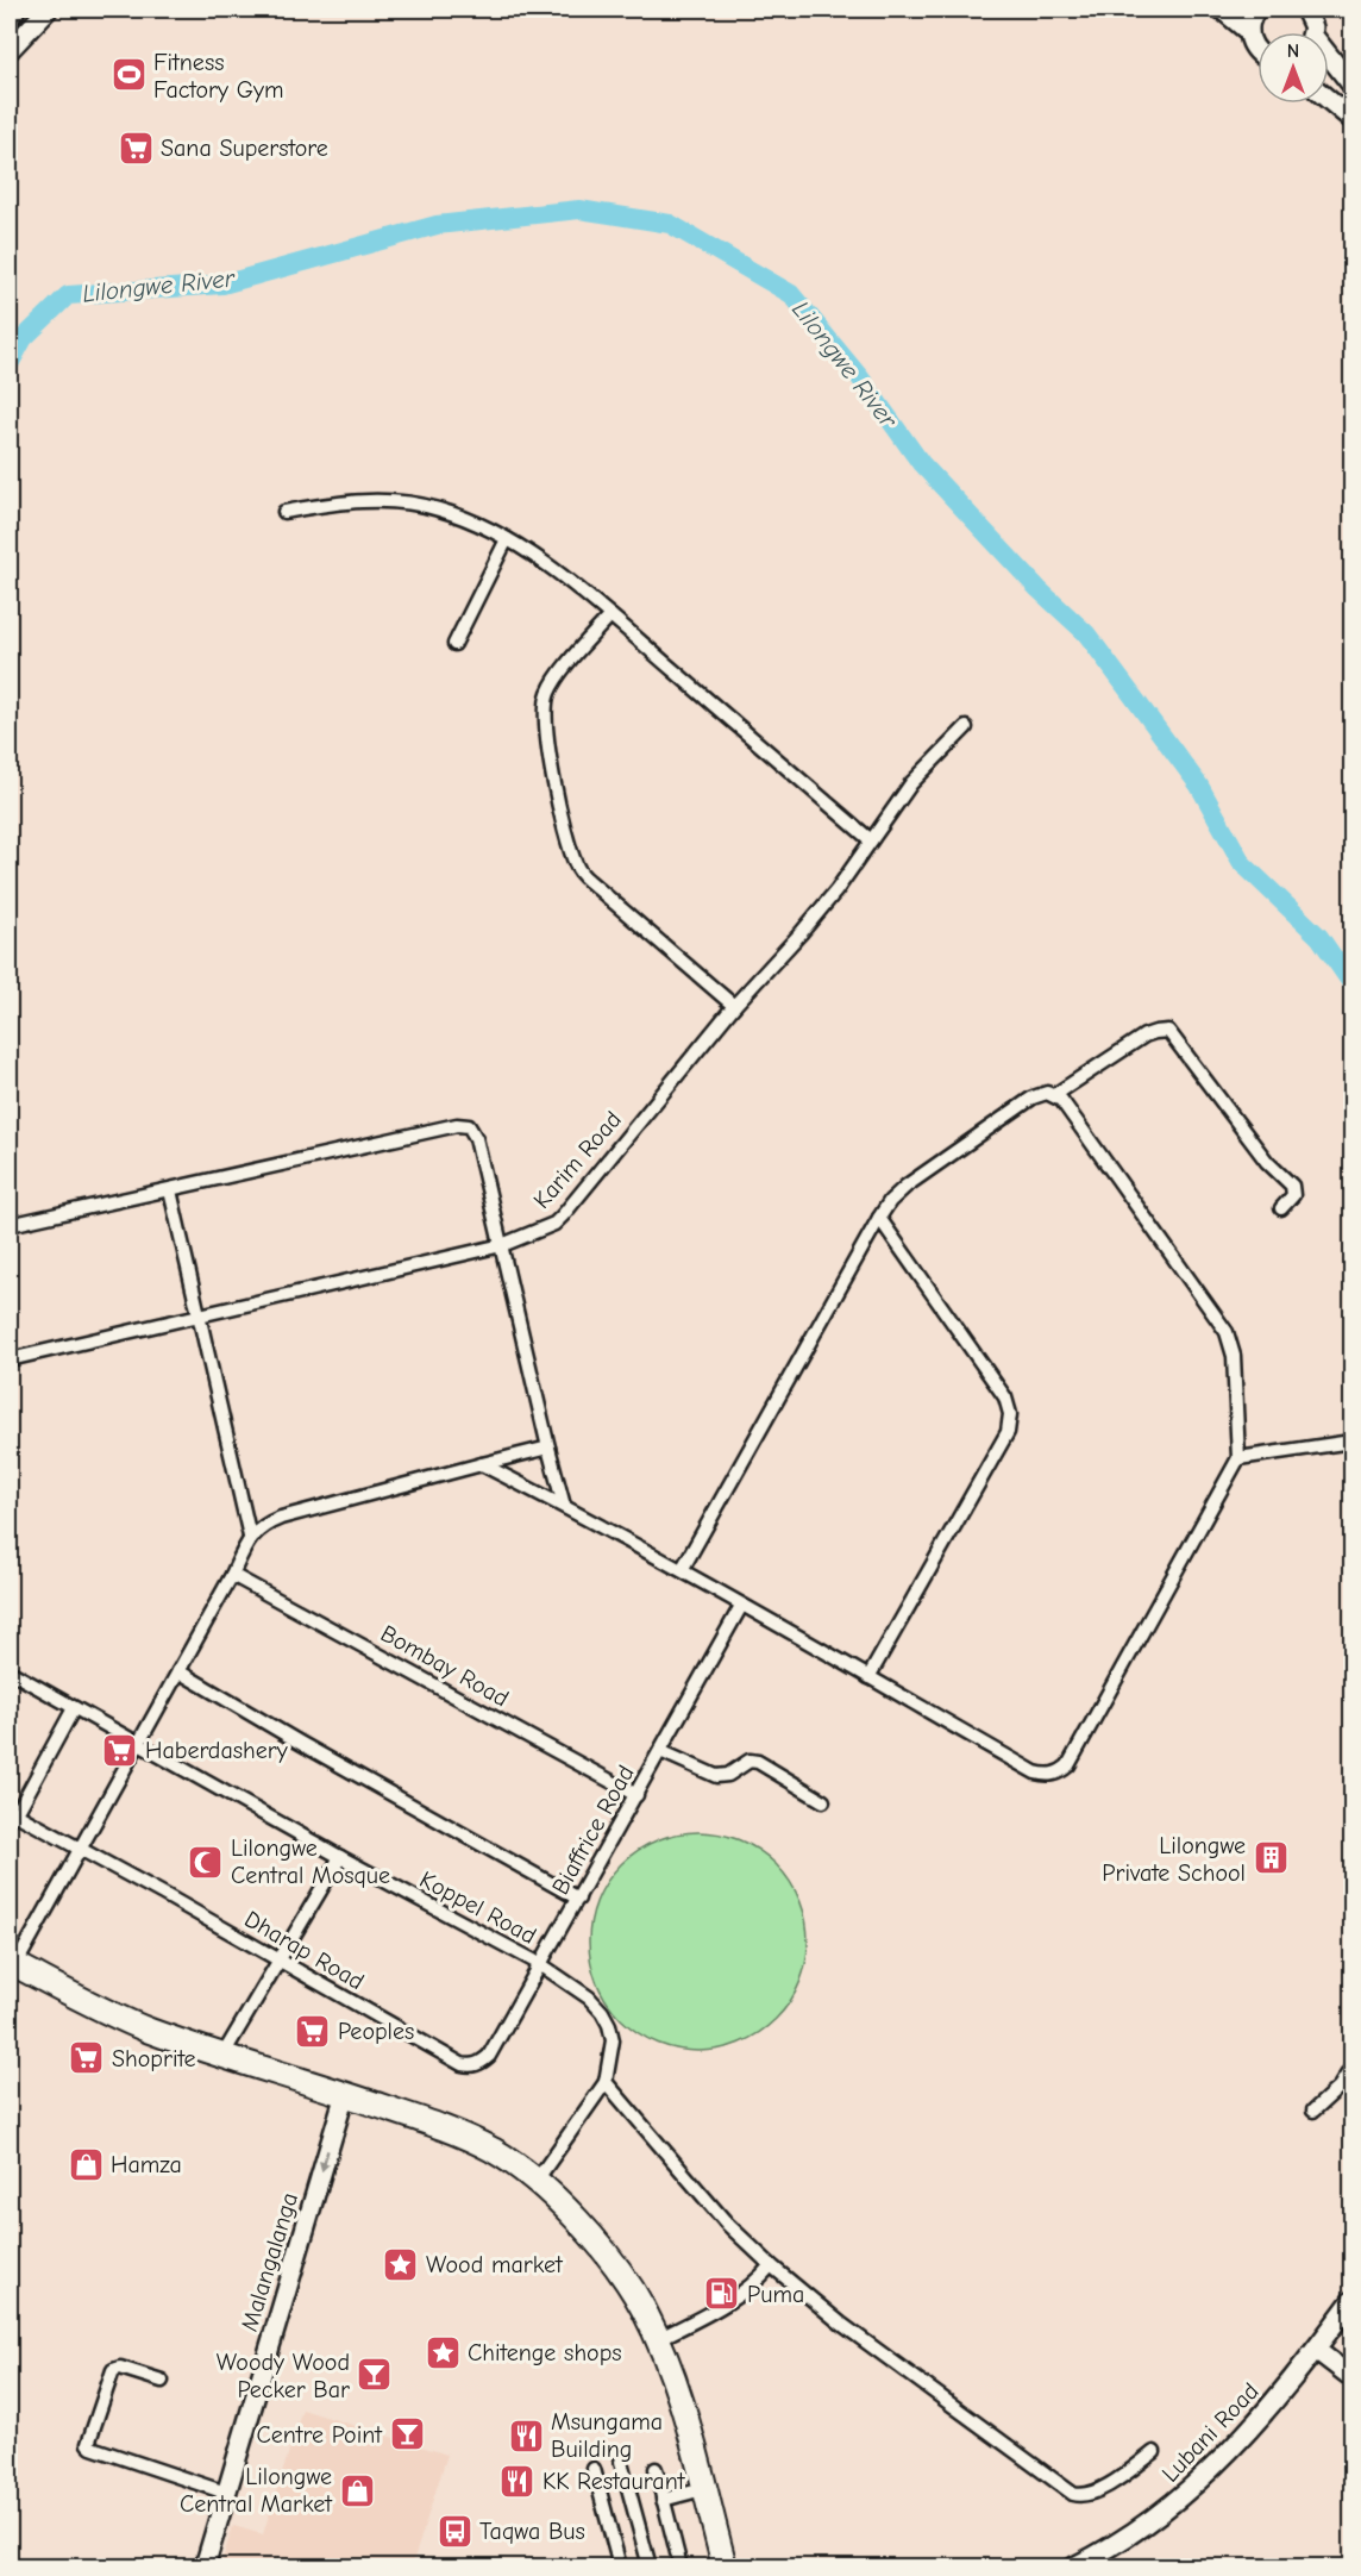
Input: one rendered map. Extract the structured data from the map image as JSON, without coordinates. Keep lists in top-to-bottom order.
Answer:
{
  "streets": {
    "street": [
      "Karim Road",
      "Bombay Road",
      "Biaffrice Road",
      "Koppel Road",
      "Dharap Road",
      "Malangalanga",
      "Lubani Road"
    ]
  },
  "crossings": [
    ["Bombay Road", "Biaffrice Road"],
    ["Biaffrice Road", "Koppel Road"],
    ["Biaffrice Road", "Dharap Road"]
  ],
  "one_way": ["Malangalanga"],
  "water": ["Lilongwe River"],
  "places": {
    "sports": ["Fitness Factory Gym"],
    "supermarket": [
      "Sana Superstore",
      "Haberdashery",
      "Peoples",
      "Shoprite"
    ],
    "building": ["Lilongwe Private School"],
    "mosque": ["Lilongwe Central Mosque"],
    "shop": ["Hamza", "Lilongwe Central Market"],
    "place": ["Wood market", "Chitenge shops"],
    "fuel station": ["Puma"],
    "bar": ["Woody Wood Pecker Bar", "Centre Point"],
    "restaurant": ["Msungama Building", "KK Restaurant"],
    "bus stop": ["Taqwa Bus"]
  },
  "north": "top"
}
